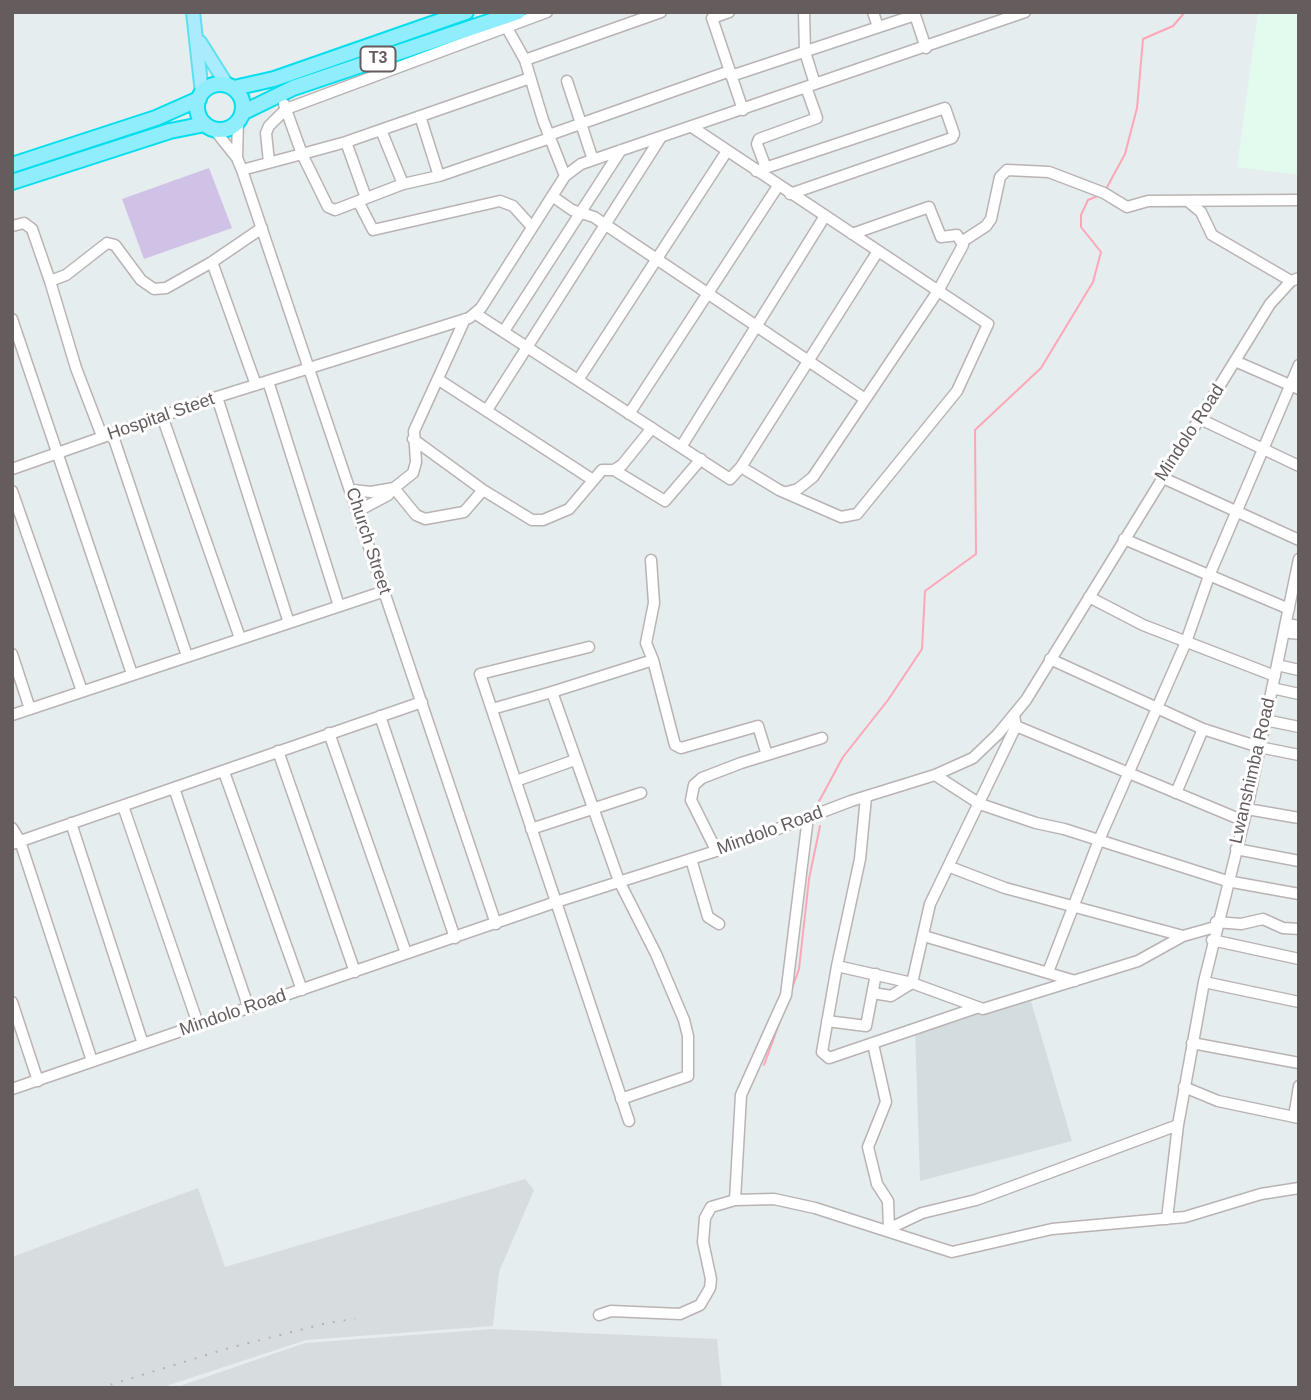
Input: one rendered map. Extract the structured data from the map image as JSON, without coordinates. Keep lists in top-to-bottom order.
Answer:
{
  "streets": {
    "highway": ["T3"],
    "street": [
      "Hospital Steet",
      "Mindolo Road",
      "Church Street",
      "Lwanshimba Road"
    ]
  },
  "crossings": [
    ["Hospital Steet", "Church Street"],
    ["Mindolo Road", "Church Street"]
  ]
}
